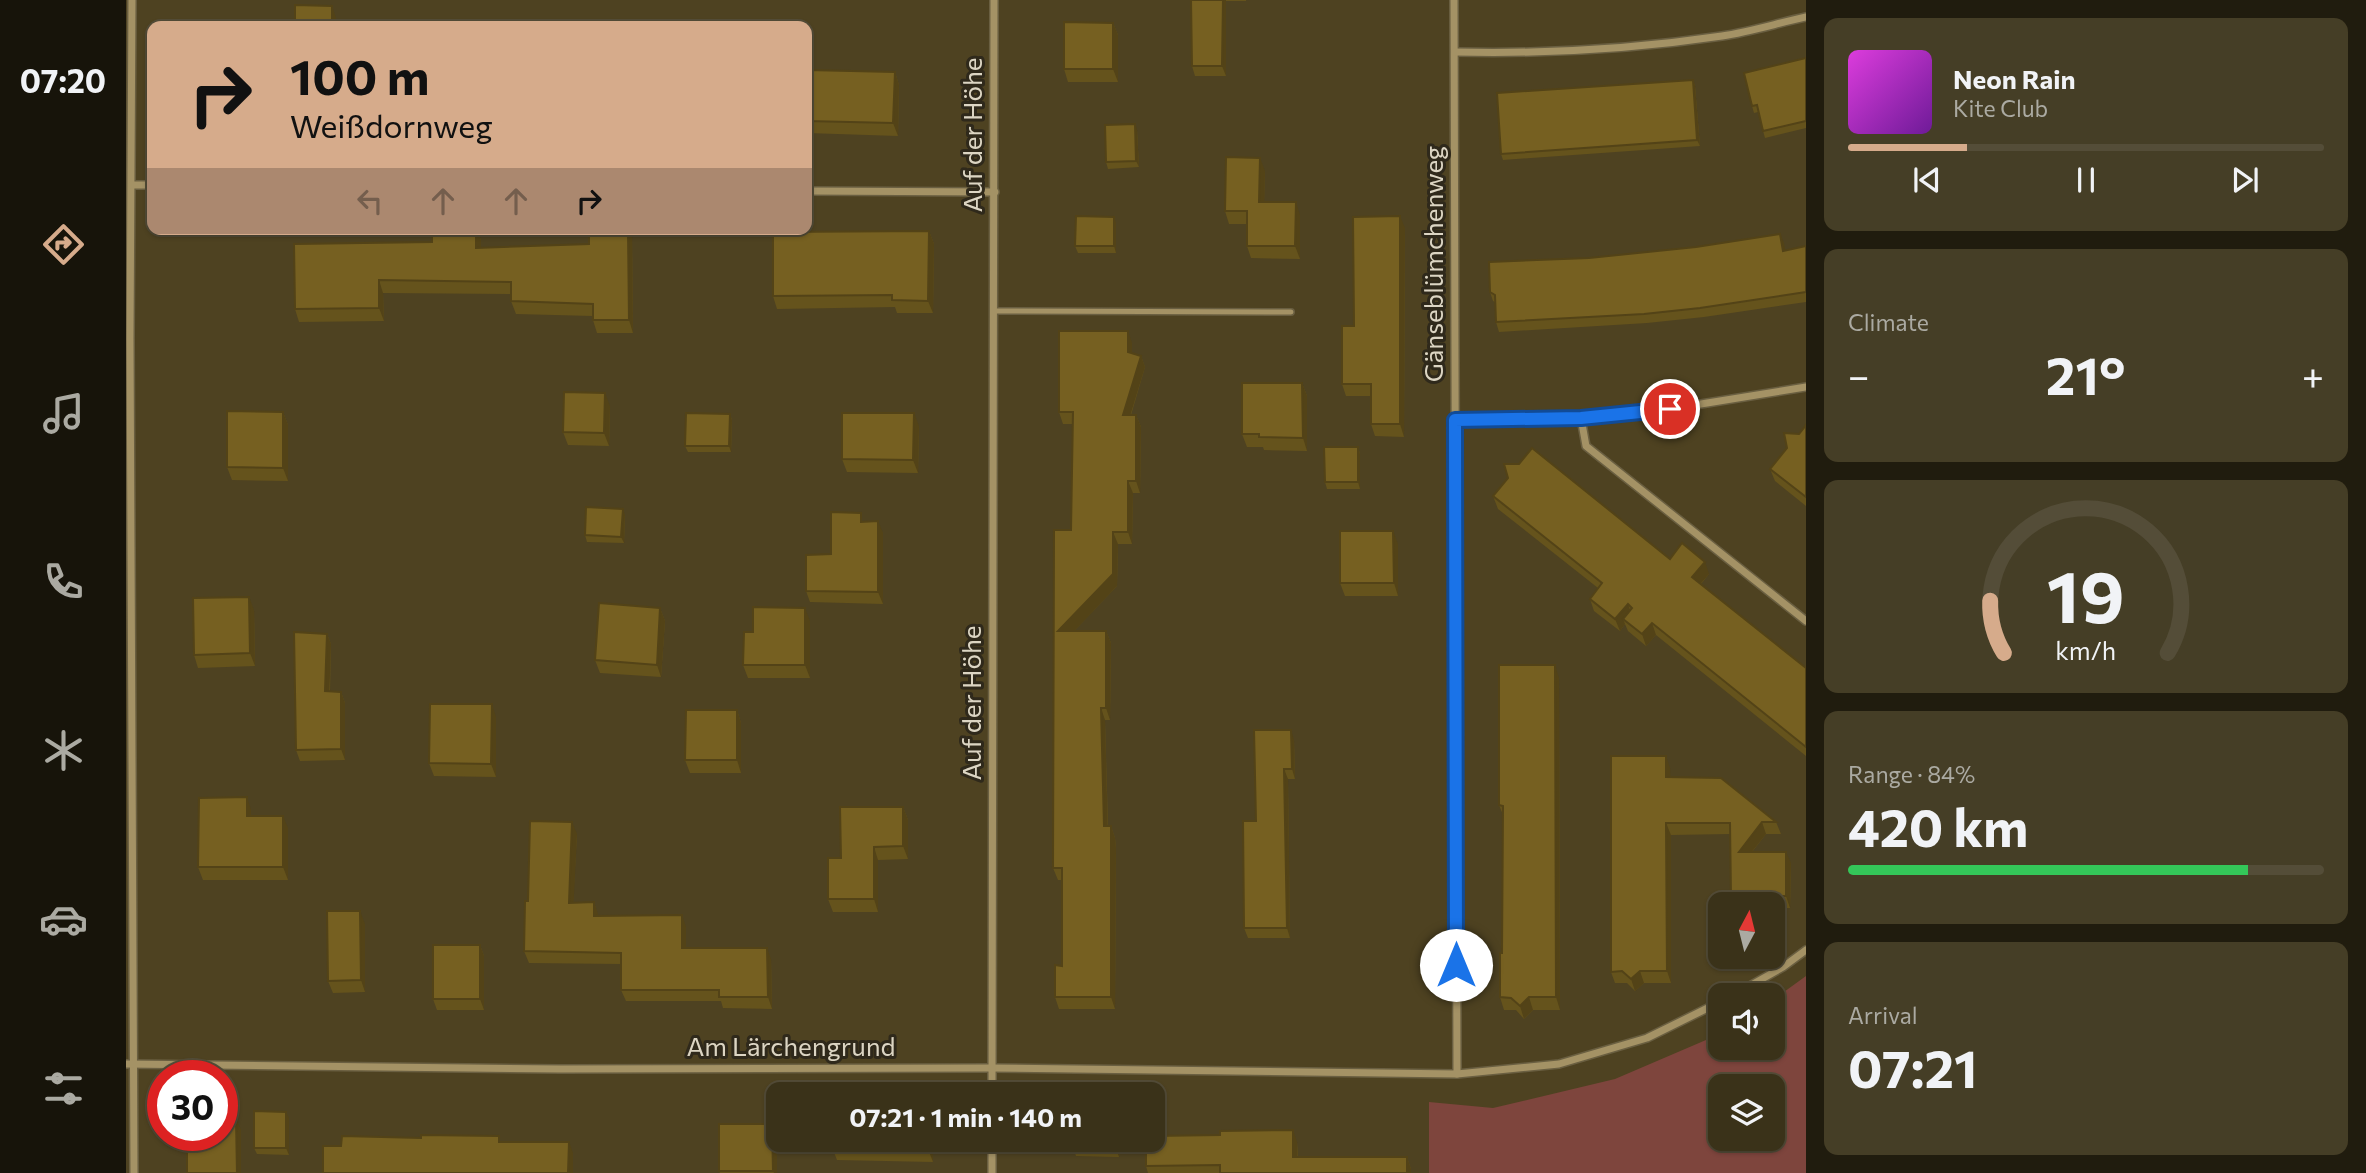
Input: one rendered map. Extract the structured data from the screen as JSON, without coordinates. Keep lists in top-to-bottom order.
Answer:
{
  "streets": {
    "street": ["Auf der Höhe", "Gänseblümchenweg", "Am Lärchengrund"]
  },
  "crossings": [
    ["Auf der Höhe", "Am Lärchengrund"],
    ["Gänseblümchenweg", "Am Lärchengrund"]
  ],
  "north": "top",
  "page": {
    "tabs": "07:20",
    "turn": ["100 m", "Weißdornweg"],
    "song": ["Neon Rain", "Kite Club"],
    "tile": [
      "Climate",
      ["Range · 84%", "420 km"],
      ["Arrival", "07:21"]
    ],
    "heat": ["−", "21°", "+"],
    "limit": "30",
    "trip": "07:21 · 1 min · 140 m",
    "gauge": ["19", "km/h"]
  }
}
